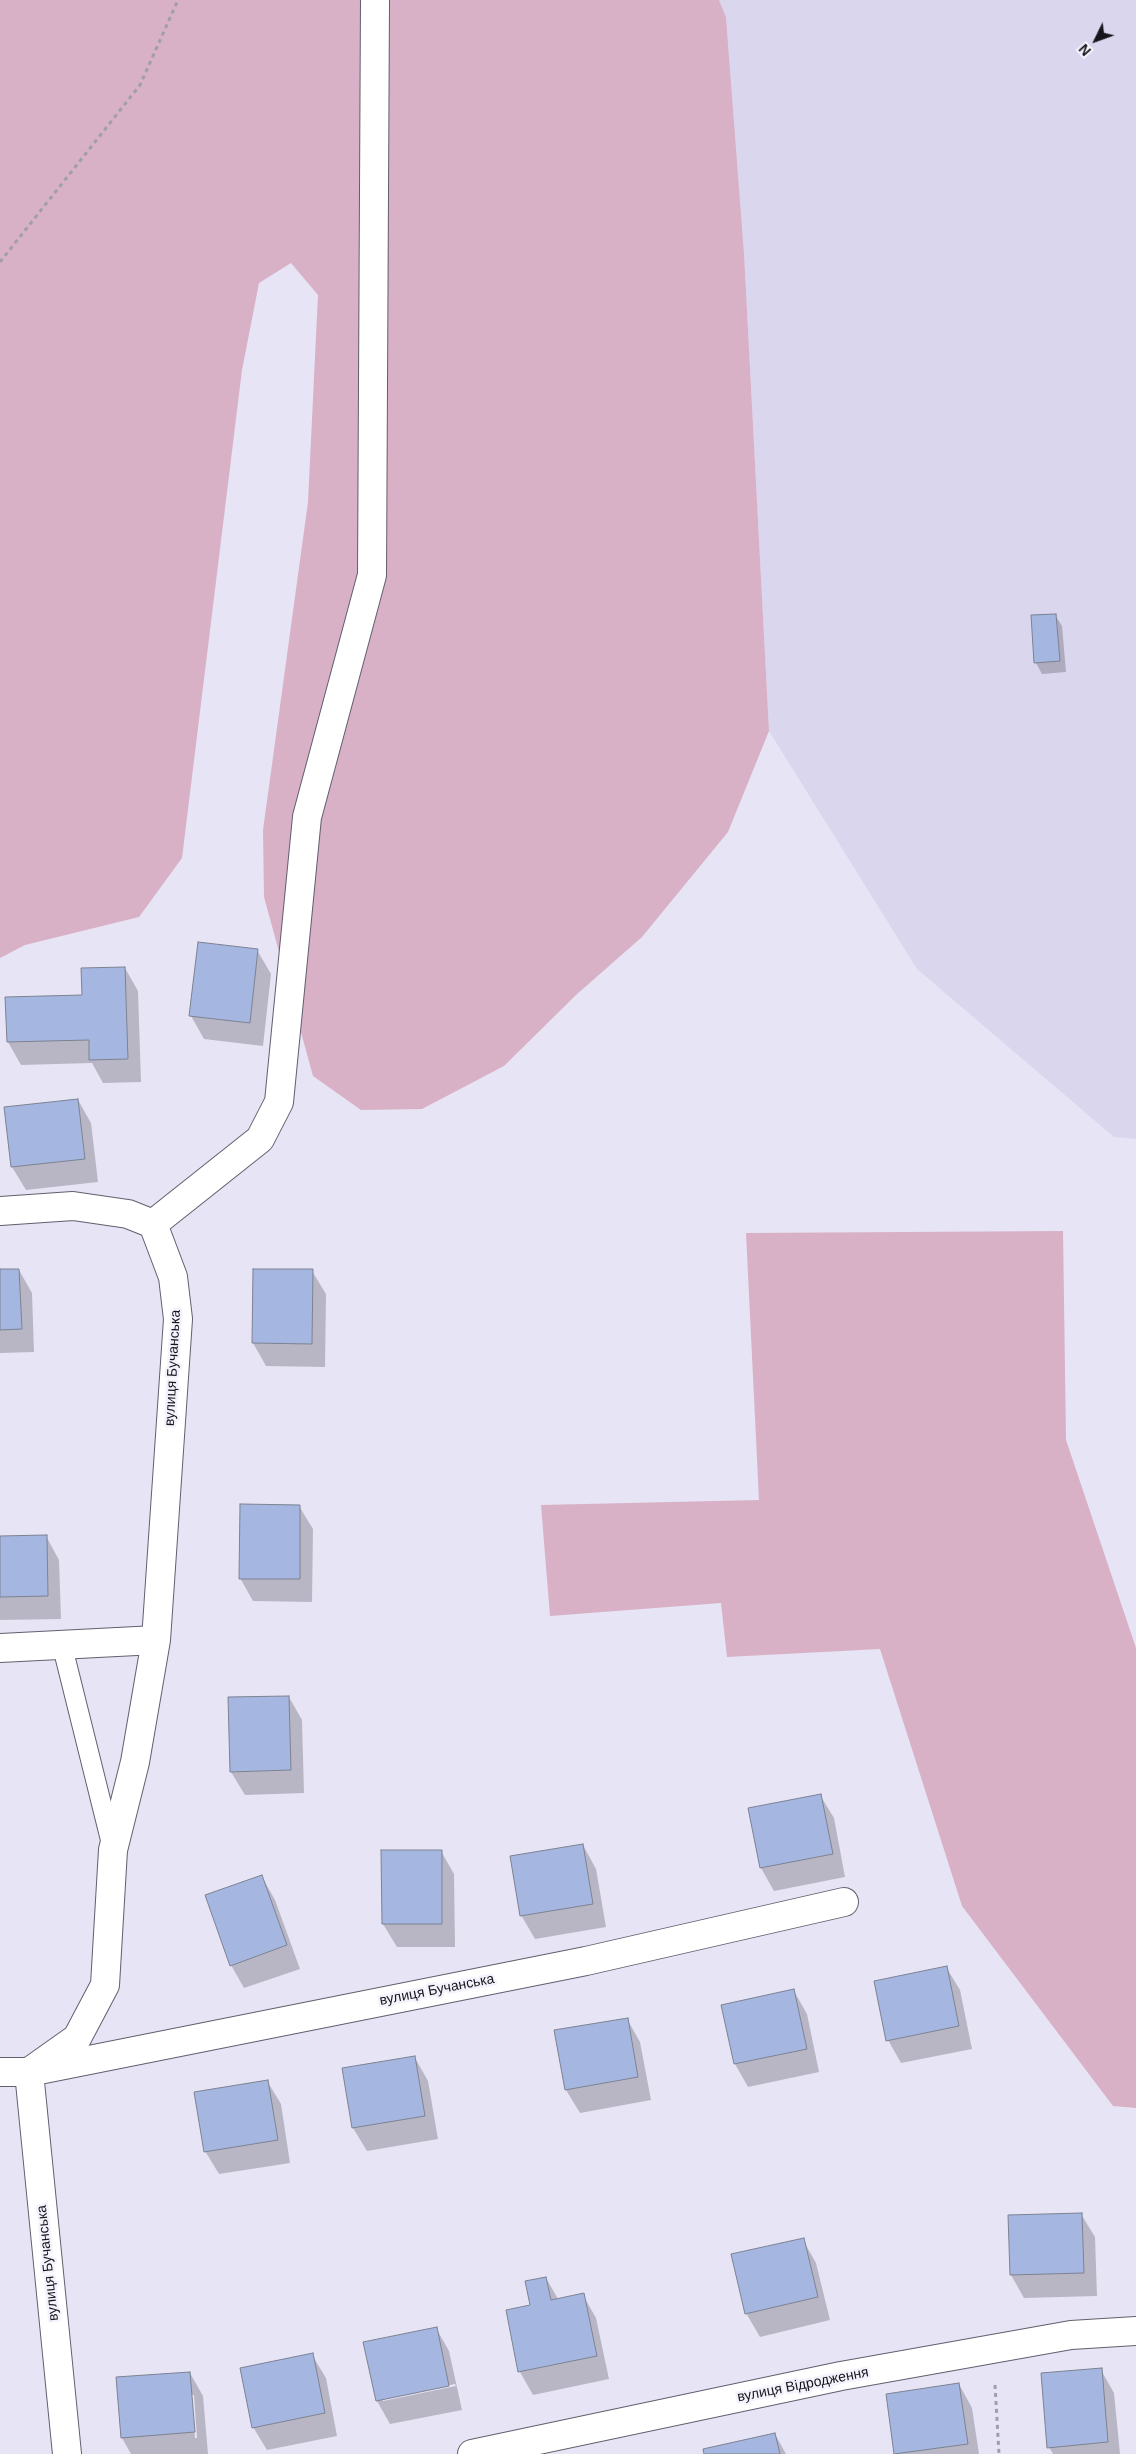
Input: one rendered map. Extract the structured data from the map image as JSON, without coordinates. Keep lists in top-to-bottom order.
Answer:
{
  "streets": {
    "street": ["вулиця Бучанська", "вулиця Відродження"]
  },
  "north": "bottom left"
}
